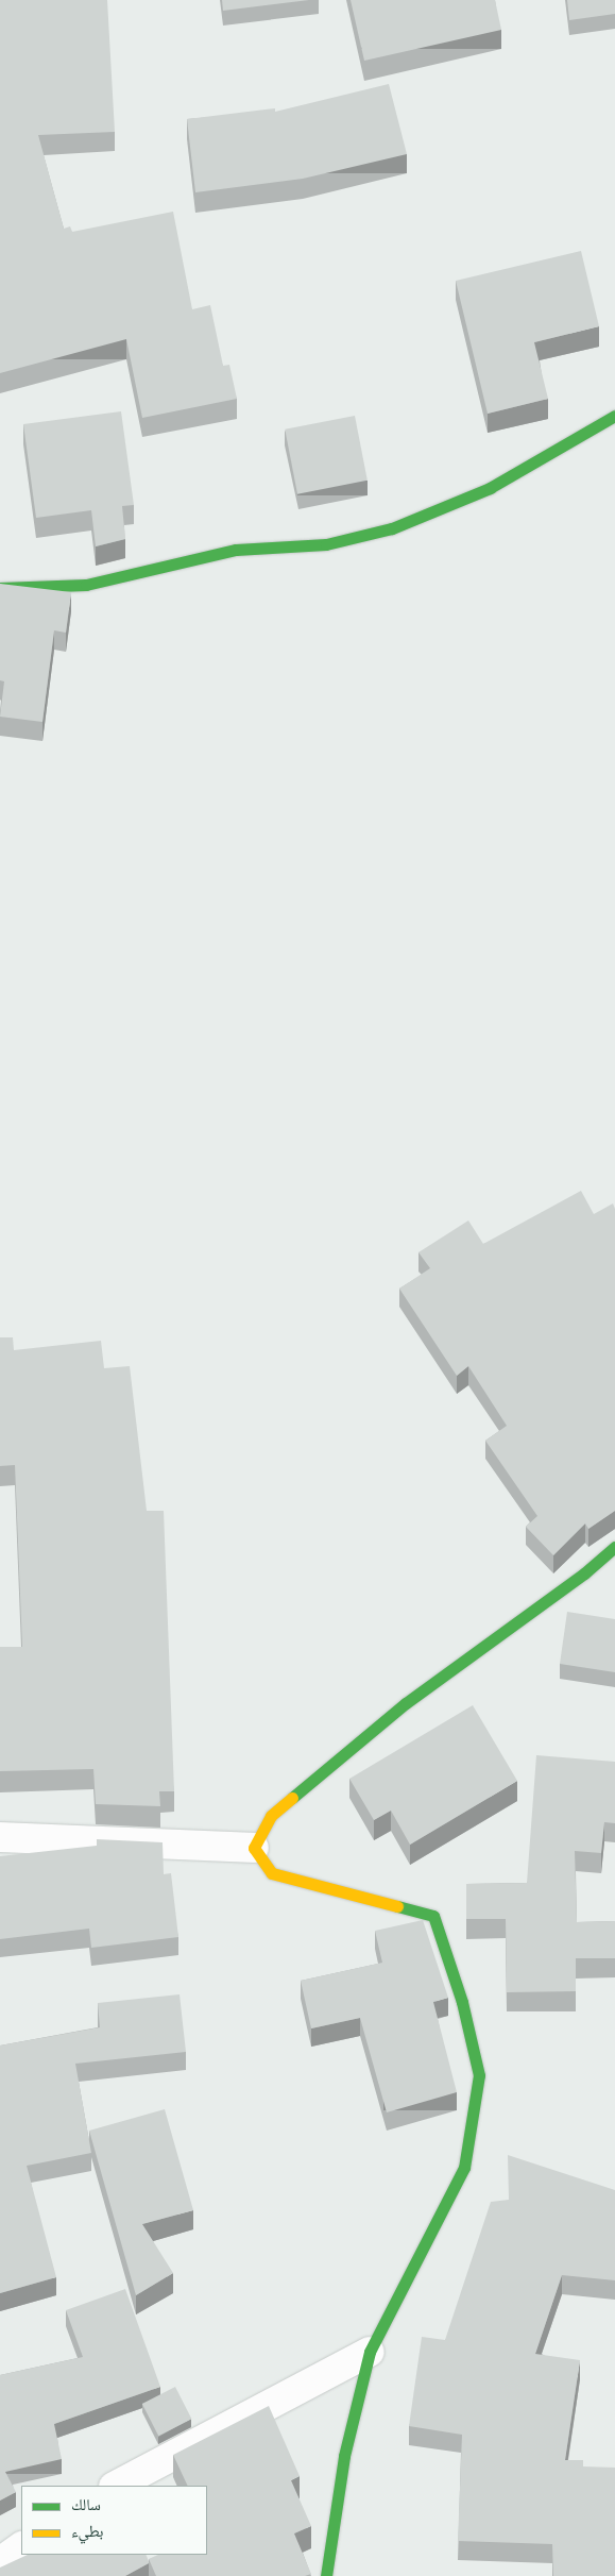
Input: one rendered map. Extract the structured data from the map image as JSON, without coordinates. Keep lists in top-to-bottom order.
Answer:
{
  "legend": ["سالك", "بطيء"]
}
